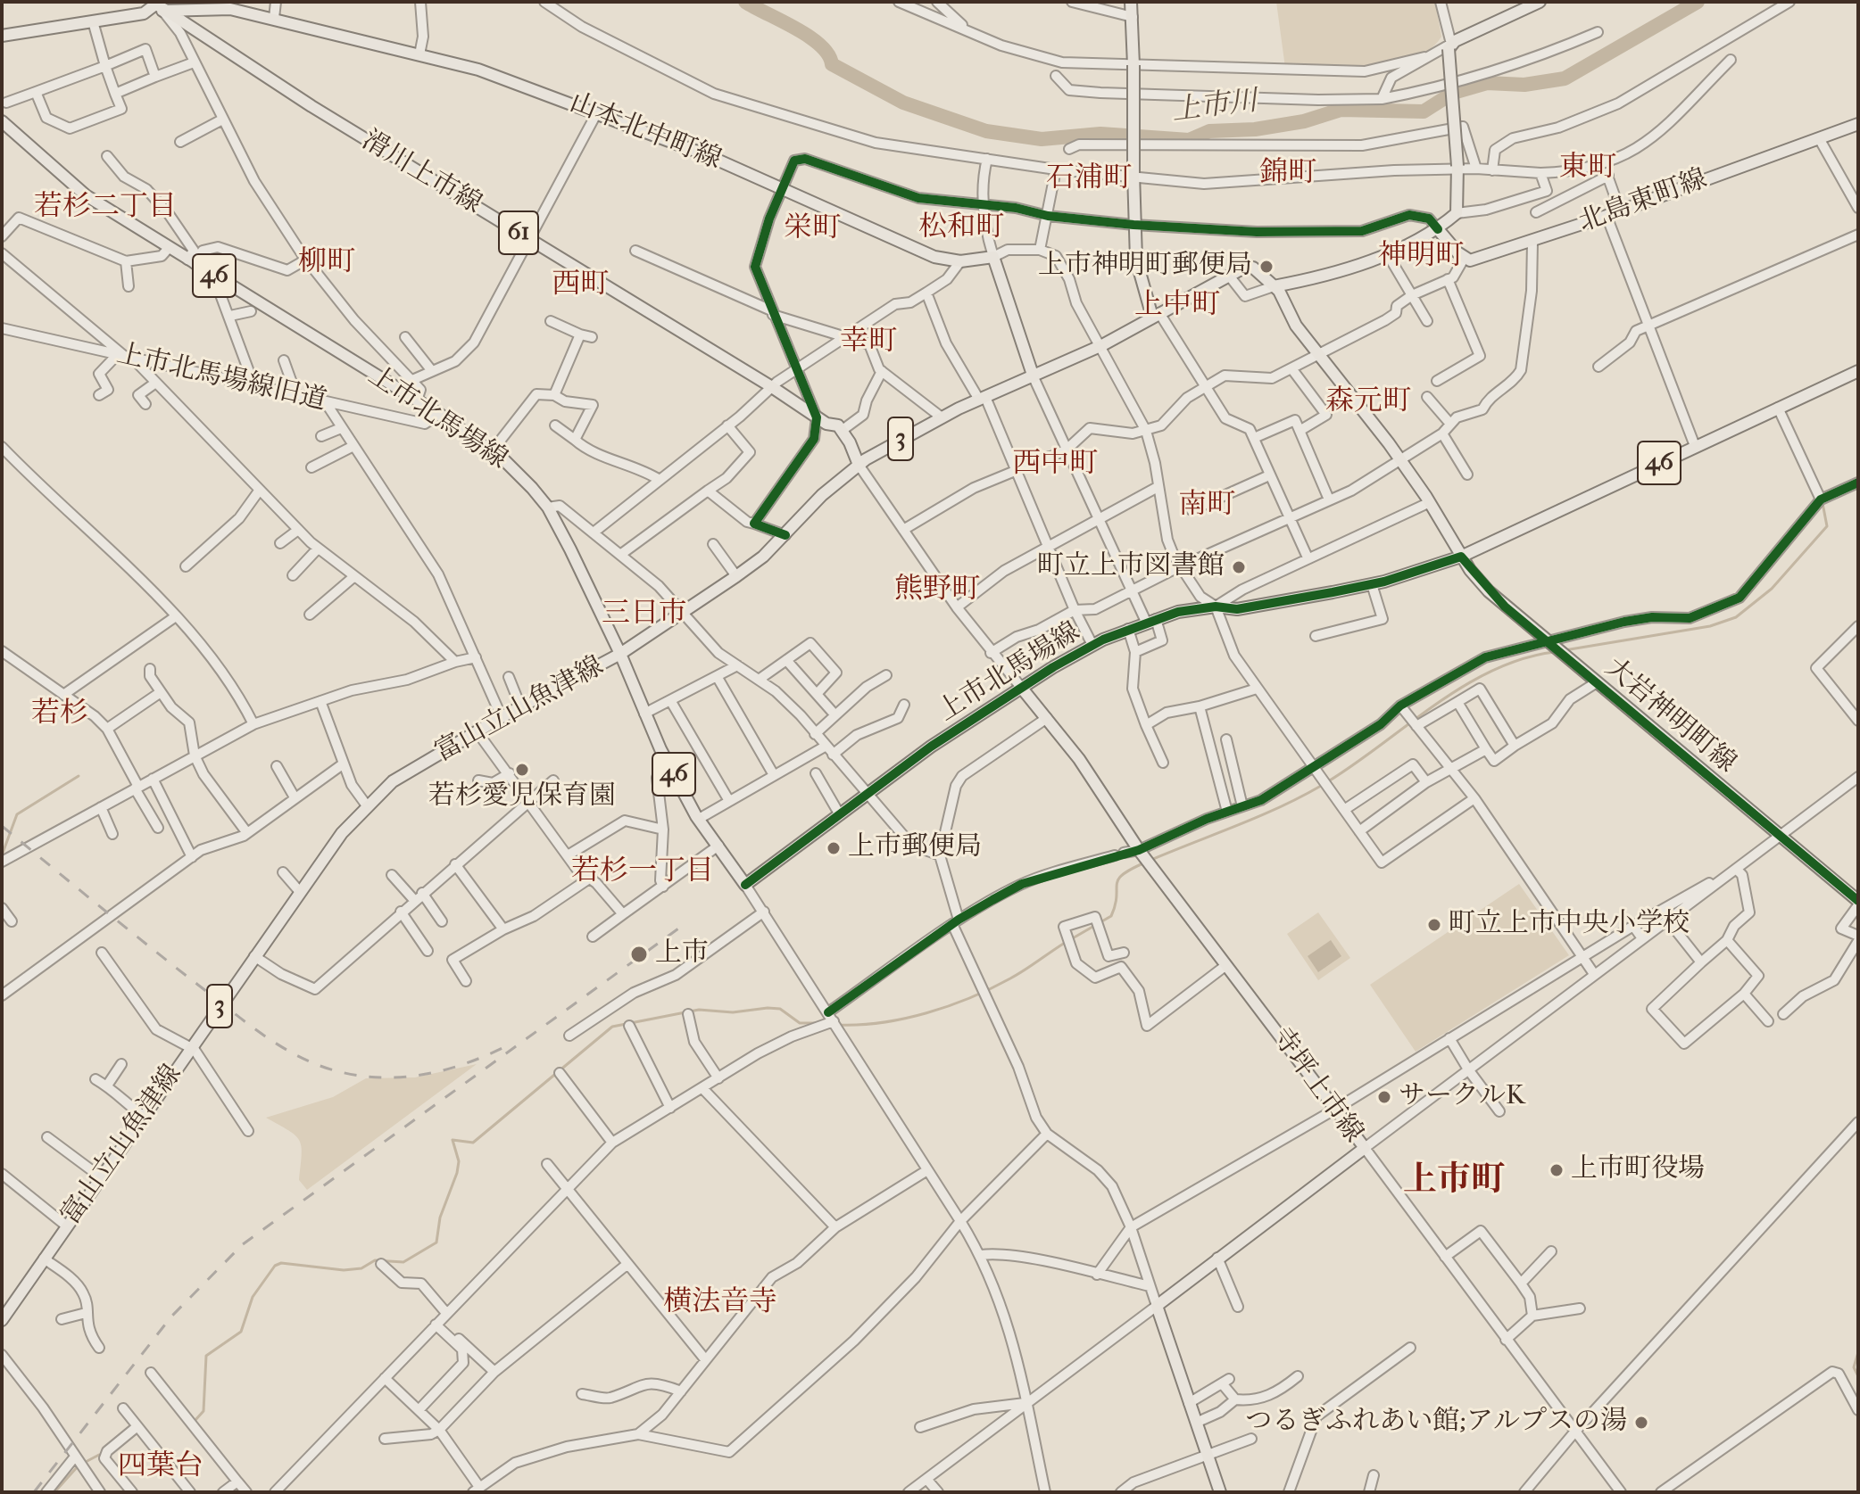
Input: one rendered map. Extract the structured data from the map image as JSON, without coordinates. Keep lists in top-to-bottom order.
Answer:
{
  "streets": {
    "main road": [
      "山本北中町線",
      "滑川上市線",
      "北島東町線",
      "61",
      "46",
      "上市北馬場線",
      "3",
      "富山立山魚津線",
      "大岩神明町線",
      "寺坪上市線"
    ],
    "street": ["上市北馬場線旧道"]
  },
  "crossings": [
    ["山本北中町線", "滑川上市線"],
    ["上市北馬場線旧道", "上市北馬場線"],
    ["上市北馬場線", "富山立山魚津線"],
    ["上市北馬場線", "大岩神明町線"],
    ["上市北馬場線", "寺坪上市線"]
  ],
  "districts": [
    "東町",
    "錦町",
    "石浦町",
    "若杉二丁目",
    "松和町",
    "栄町",
    "神明町",
    "柳町",
    "西町",
    "上中町",
    "幸町",
    "森元町",
    "西中町",
    "南町",
    "熊野町",
    "三日市",
    "若杉",
    "若杉一丁目",
    "上市町",
    "横法音寺",
    "四葉台"
  ],
  "water": ["上市川"],
  "places": [
    "上市神明町郵便局",
    "町立上市図書館",
    "若杉愛児保育園",
    "上市郵便局",
    "町立上市中央小学校",
    "上市",
    "サークルK",
    "上市町役場",
    "つるぎふれあい館;アルプスの湯"
  ]
}
